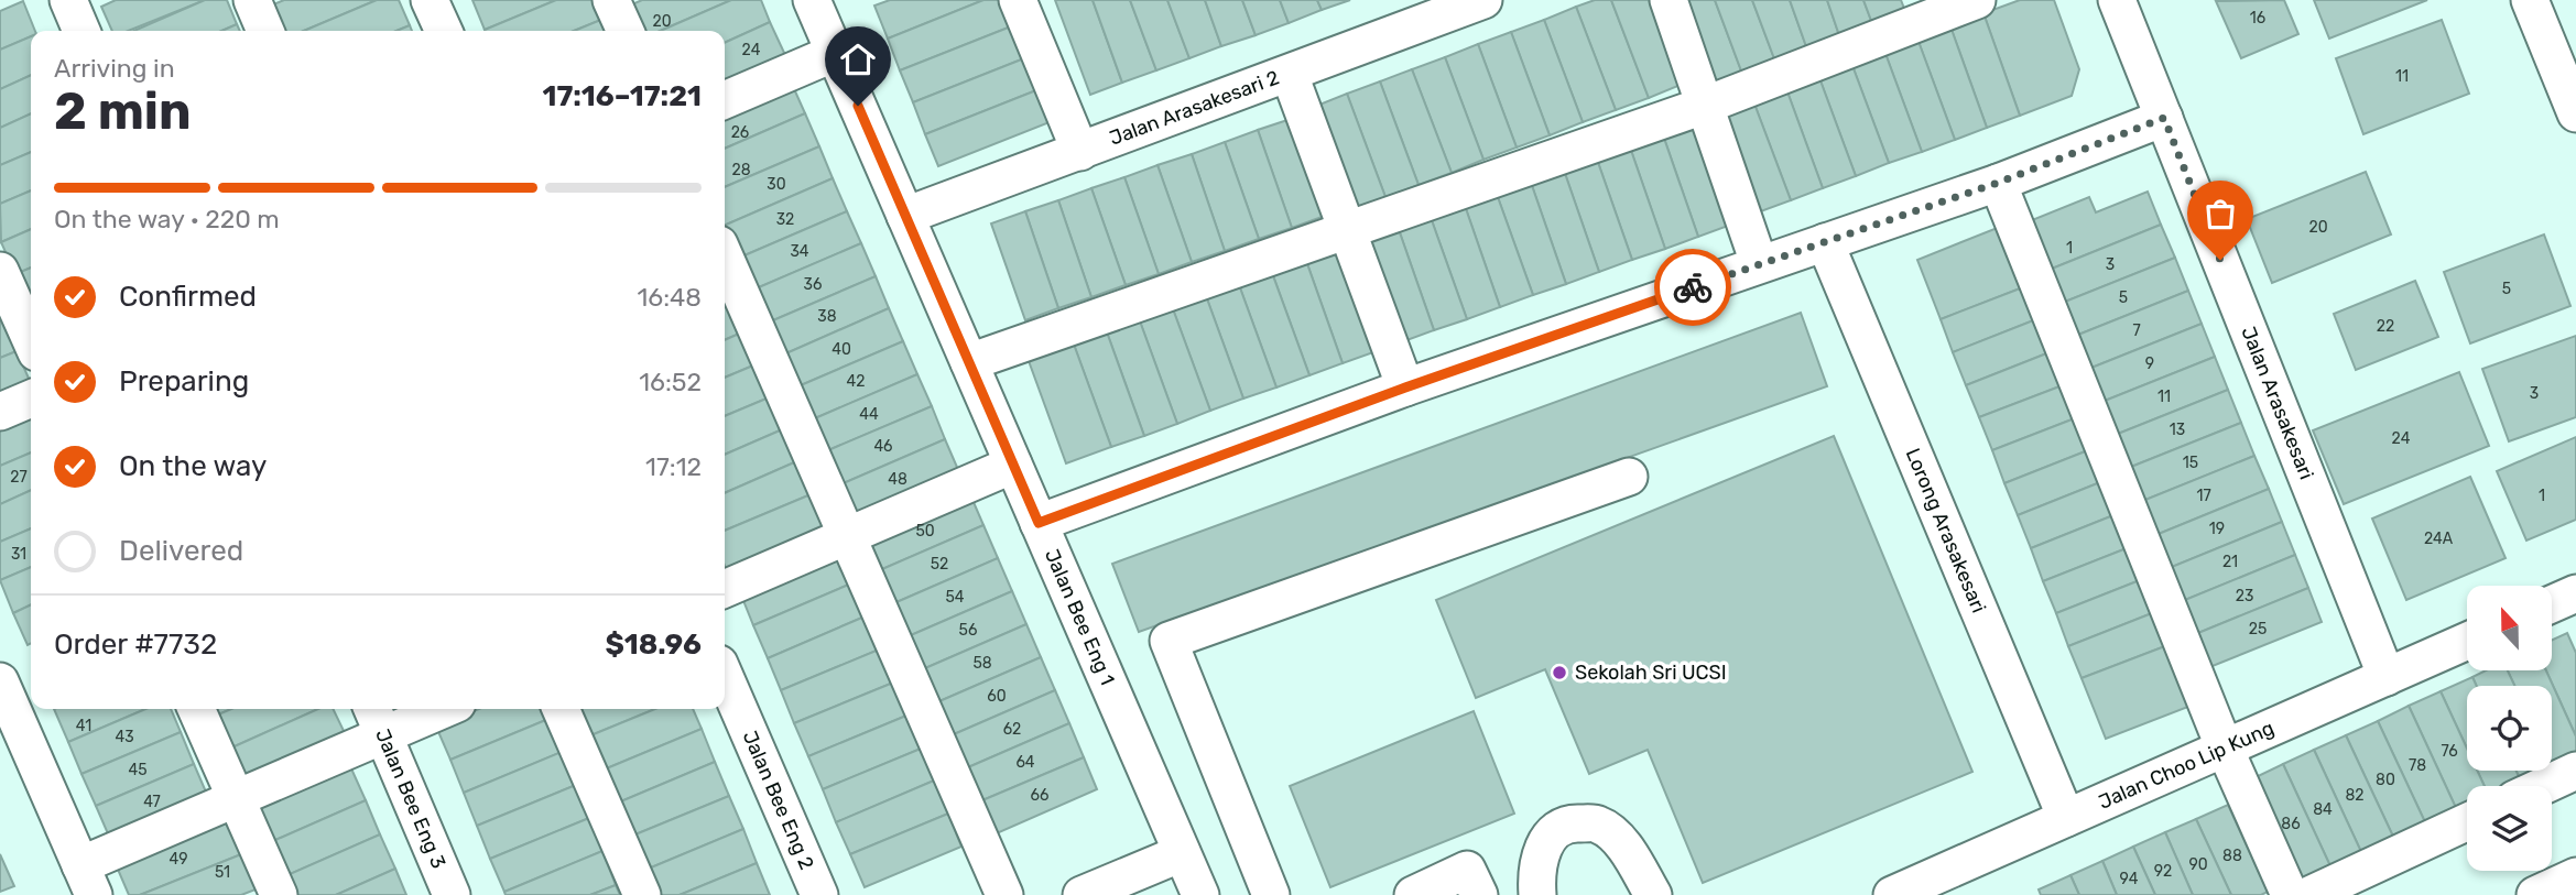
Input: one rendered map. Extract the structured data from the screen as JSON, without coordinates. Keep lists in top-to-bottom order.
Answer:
{
  "streets": {
    "street": [
      "Jalan Arasakesari 2",
      "Jalan Arasakesari",
      "Lorong Arasakesari",
      "Jalan Bee Eng 1",
      "Jalan Choo Lip Kung",
      "Jalan Bee Eng 3",
      "Jalan Bee Eng 2"
    ]
  },
  "crossings": [
    ["Jalan Arasakesari 2", "Jalan Bee Eng 1"],
    ["Jalan Arasakesari", "Jalan Choo Lip Kung"],
    ["Lorong Arasakesari", "Jalan Choo Lip Kung"]
  ],
  "places": ["Sekolah Sri UCSI"],
  "house_numbers": [
    "16",
    "20",
    "24",
    "11",
    "26",
    "28",
    "30",
    "32",
    "20",
    "1",
    "34",
    "3",
    "36",
    "5",
    "5",
    "38",
    "22",
    "7",
    "40",
    "9",
    "42",
    "3",
    "11",
    "44",
    "13",
    "24",
    "46",
    "15",
    "27",
    "48",
    "17",
    "1",
    "19",
    "50",
    "24A",
    "31",
    "21",
    "52",
    "23",
    "54",
    "25",
    "56",
    "58",
    "60",
    "41",
    "62",
    "43",
    "76",
    "64",
    "78",
    "45",
    "80",
    "66",
    "82",
    "47",
    "84",
    "86",
    "88",
    "49",
    "90",
    "92",
    "51",
    "94"
  ],
  "north": "top",
  "page": {
    "heading": ["2 min", "Arriving in", "17:16–17:21"],
    "panel": ["Order #7732", "$18.96"],
    "bar": "On the way · 220 m",
    "list": [
      ["Confirmed", "16:48"],
      ["Preparing", "16:52"],
      ["On the way", "17:12"],
      "Delivered"
    ]
  }
}
